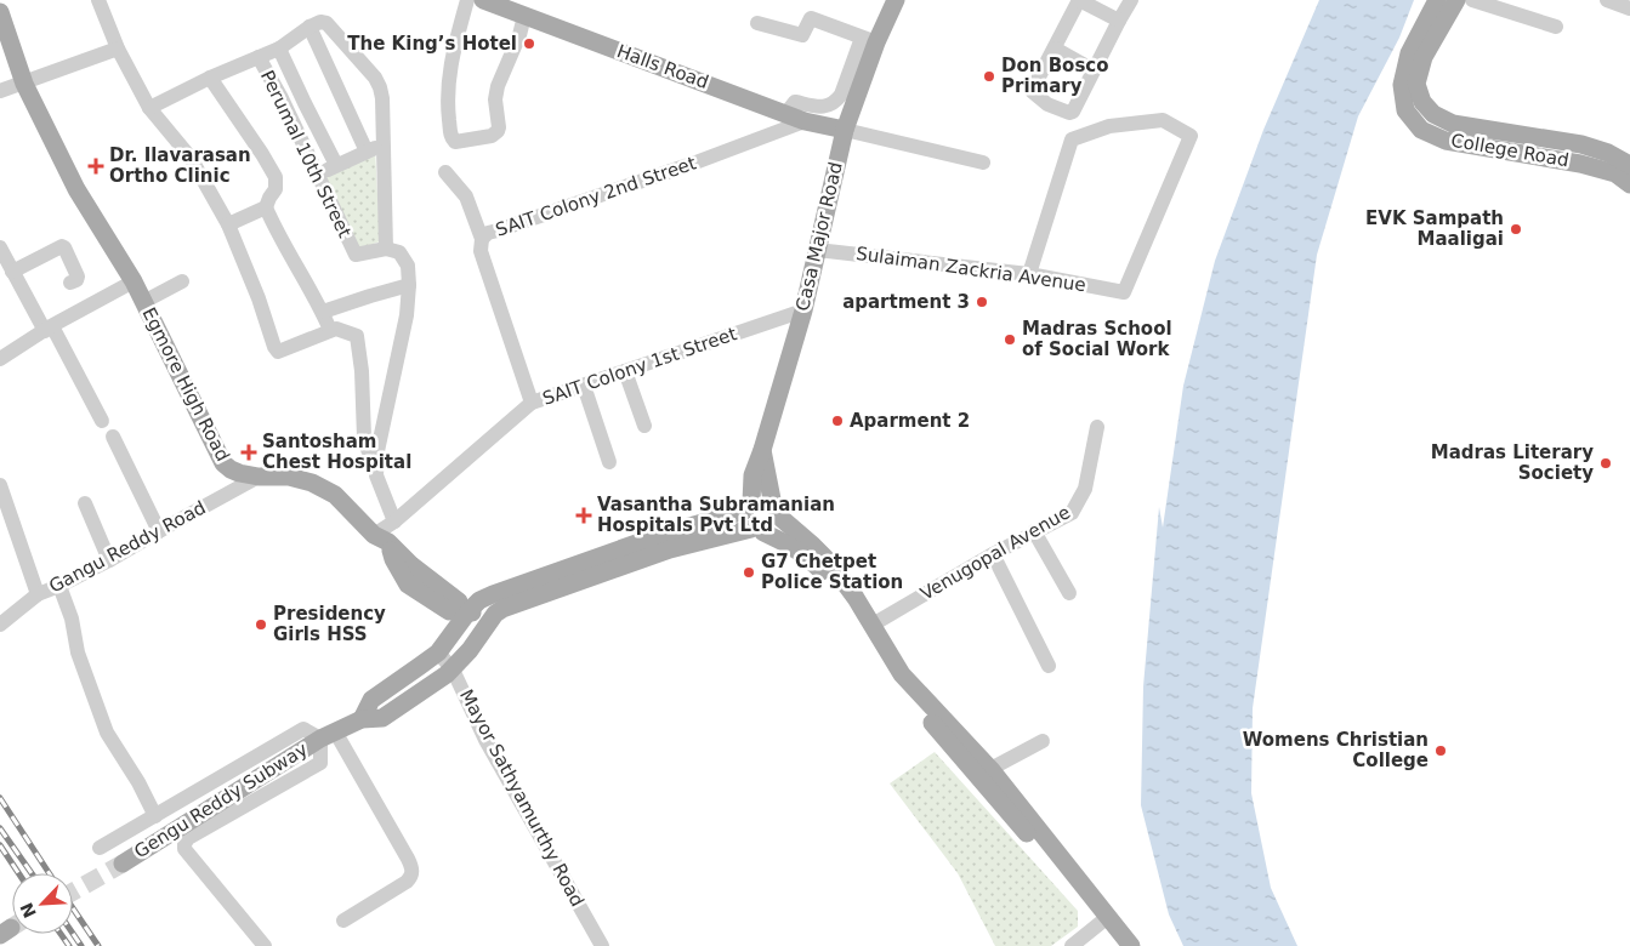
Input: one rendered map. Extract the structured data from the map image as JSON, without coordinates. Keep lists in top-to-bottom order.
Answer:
{
  "streets": {
    "main road": [
      "Halls Road",
      "College Road",
      "Casa Major Road",
      "Egmore High Road",
      "Gengu Reddy Subway"
    ],
    "street": [
      "Perumal 10th Street",
      "SAIT Colony 2nd Street",
      "Sulaiman Zackria Avenue",
      "SAIT Colony 1st Street",
      "Gangu Reddy Road",
      "Venugopal Avenue",
      "Mayor Sathyamurthy Road"
    ]
  },
  "crossings": [
    ["Halls Road", "SAIT Colony 2nd Street"],
    ["Halls Road", "Casa Major Road"],
    ["SAIT Colony 2nd Street", "SAIT Colony 1st Street"],
    ["Casa Major Road", "Sulaiman Zackria Avenue"],
    ["Casa Major Road", "SAIT Colony 1st Street"],
    ["SAIT Colony 1st Street", "Egmore High Road"],
    ["Egmore High Road", "Gangu Reddy Road"],
    ["Mayor Sathyamurthy Road", "Gengu Reddy Subway"]
  ],
  "places": {
    "other": [
      "The King’s Hotel",
      "Don Bosco Primary",
      "EVK Sampath Maaligai",
      "apartment 3",
      "Madras School of Social Work",
      "Aparment 2",
      "Madras Literary Society",
      "G7 Chetpet Police Station",
      "Presidency Girls HSS",
      "Womens Christian College"
    ],
    "health": ["Dr. Ilavarasan Ortho Clinic", "Santosham Chest Hospital", "Vasantha Subramanian Hospitals Pvt Ltd"]
  },
  "north": "bottom left"
}
